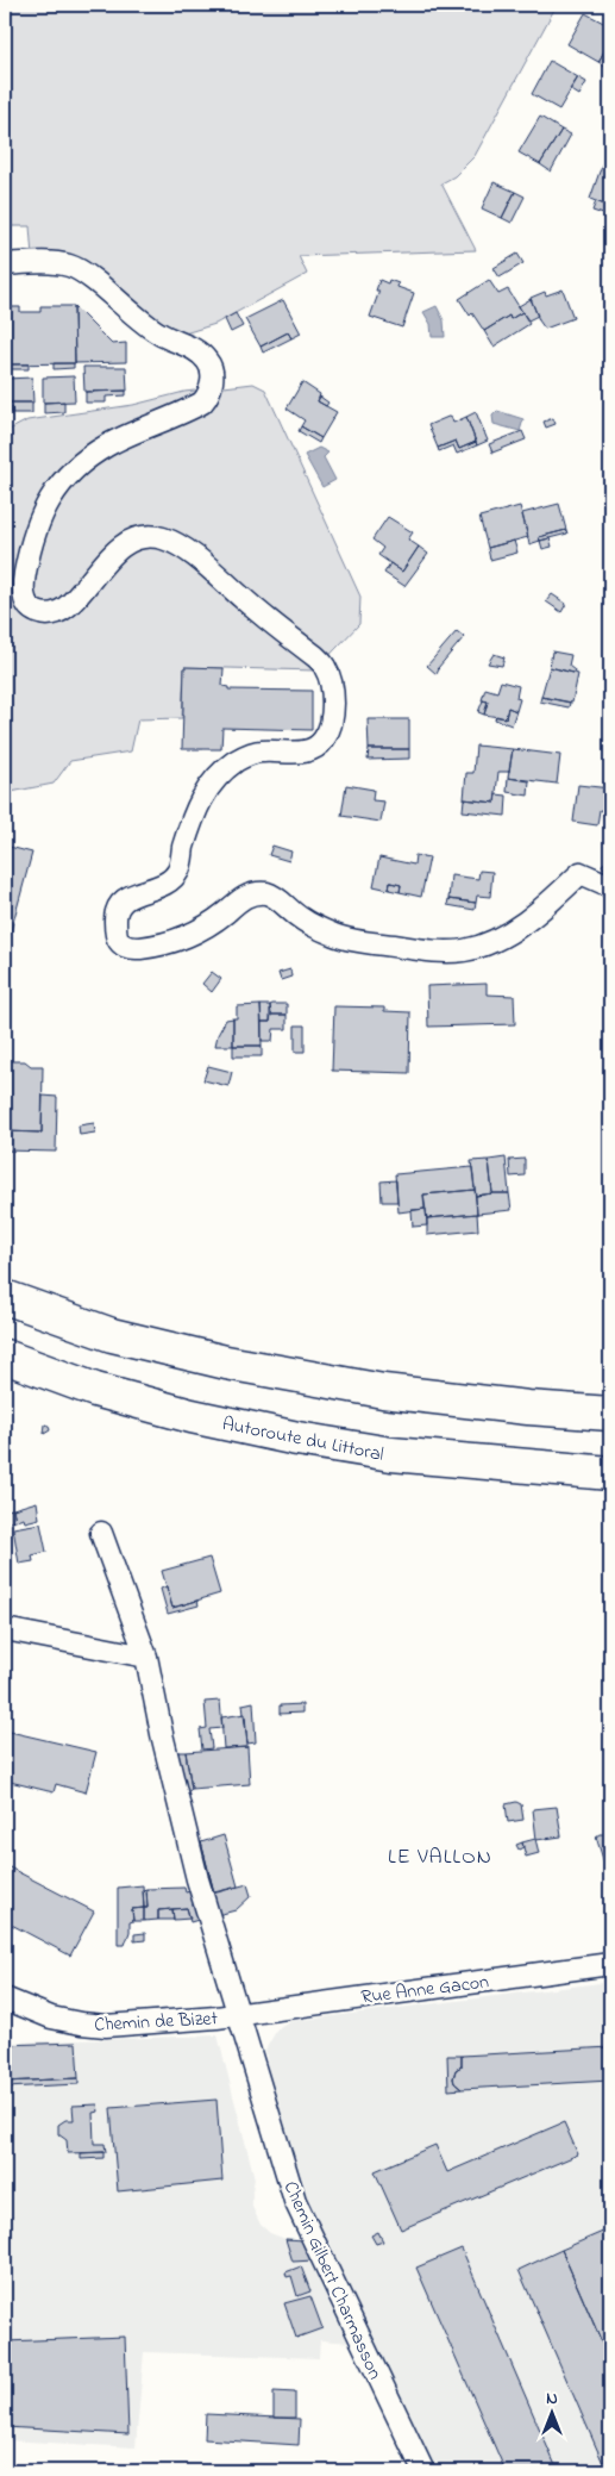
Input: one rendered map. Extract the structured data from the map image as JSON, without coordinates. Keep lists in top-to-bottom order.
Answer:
{
  "streets": {
    "highway": ["Autoroute du Littoral"],
    "street": ["Rue Anne Gacon", "Chemin de Bizet", "Chemin Gilbert Charmasson"]
  },
  "crossings": [
    ["Rue Anne Gacon", "Chemin de Bizet"],
    ["Rue Anne Gacon", "Chemin Gilbert Charmasson"],
    ["Chemin de Bizet", "Chemin Gilbert Charmasson"]
  ],
  "districts": ["LE VALLON"],
  "north": "top"
}
